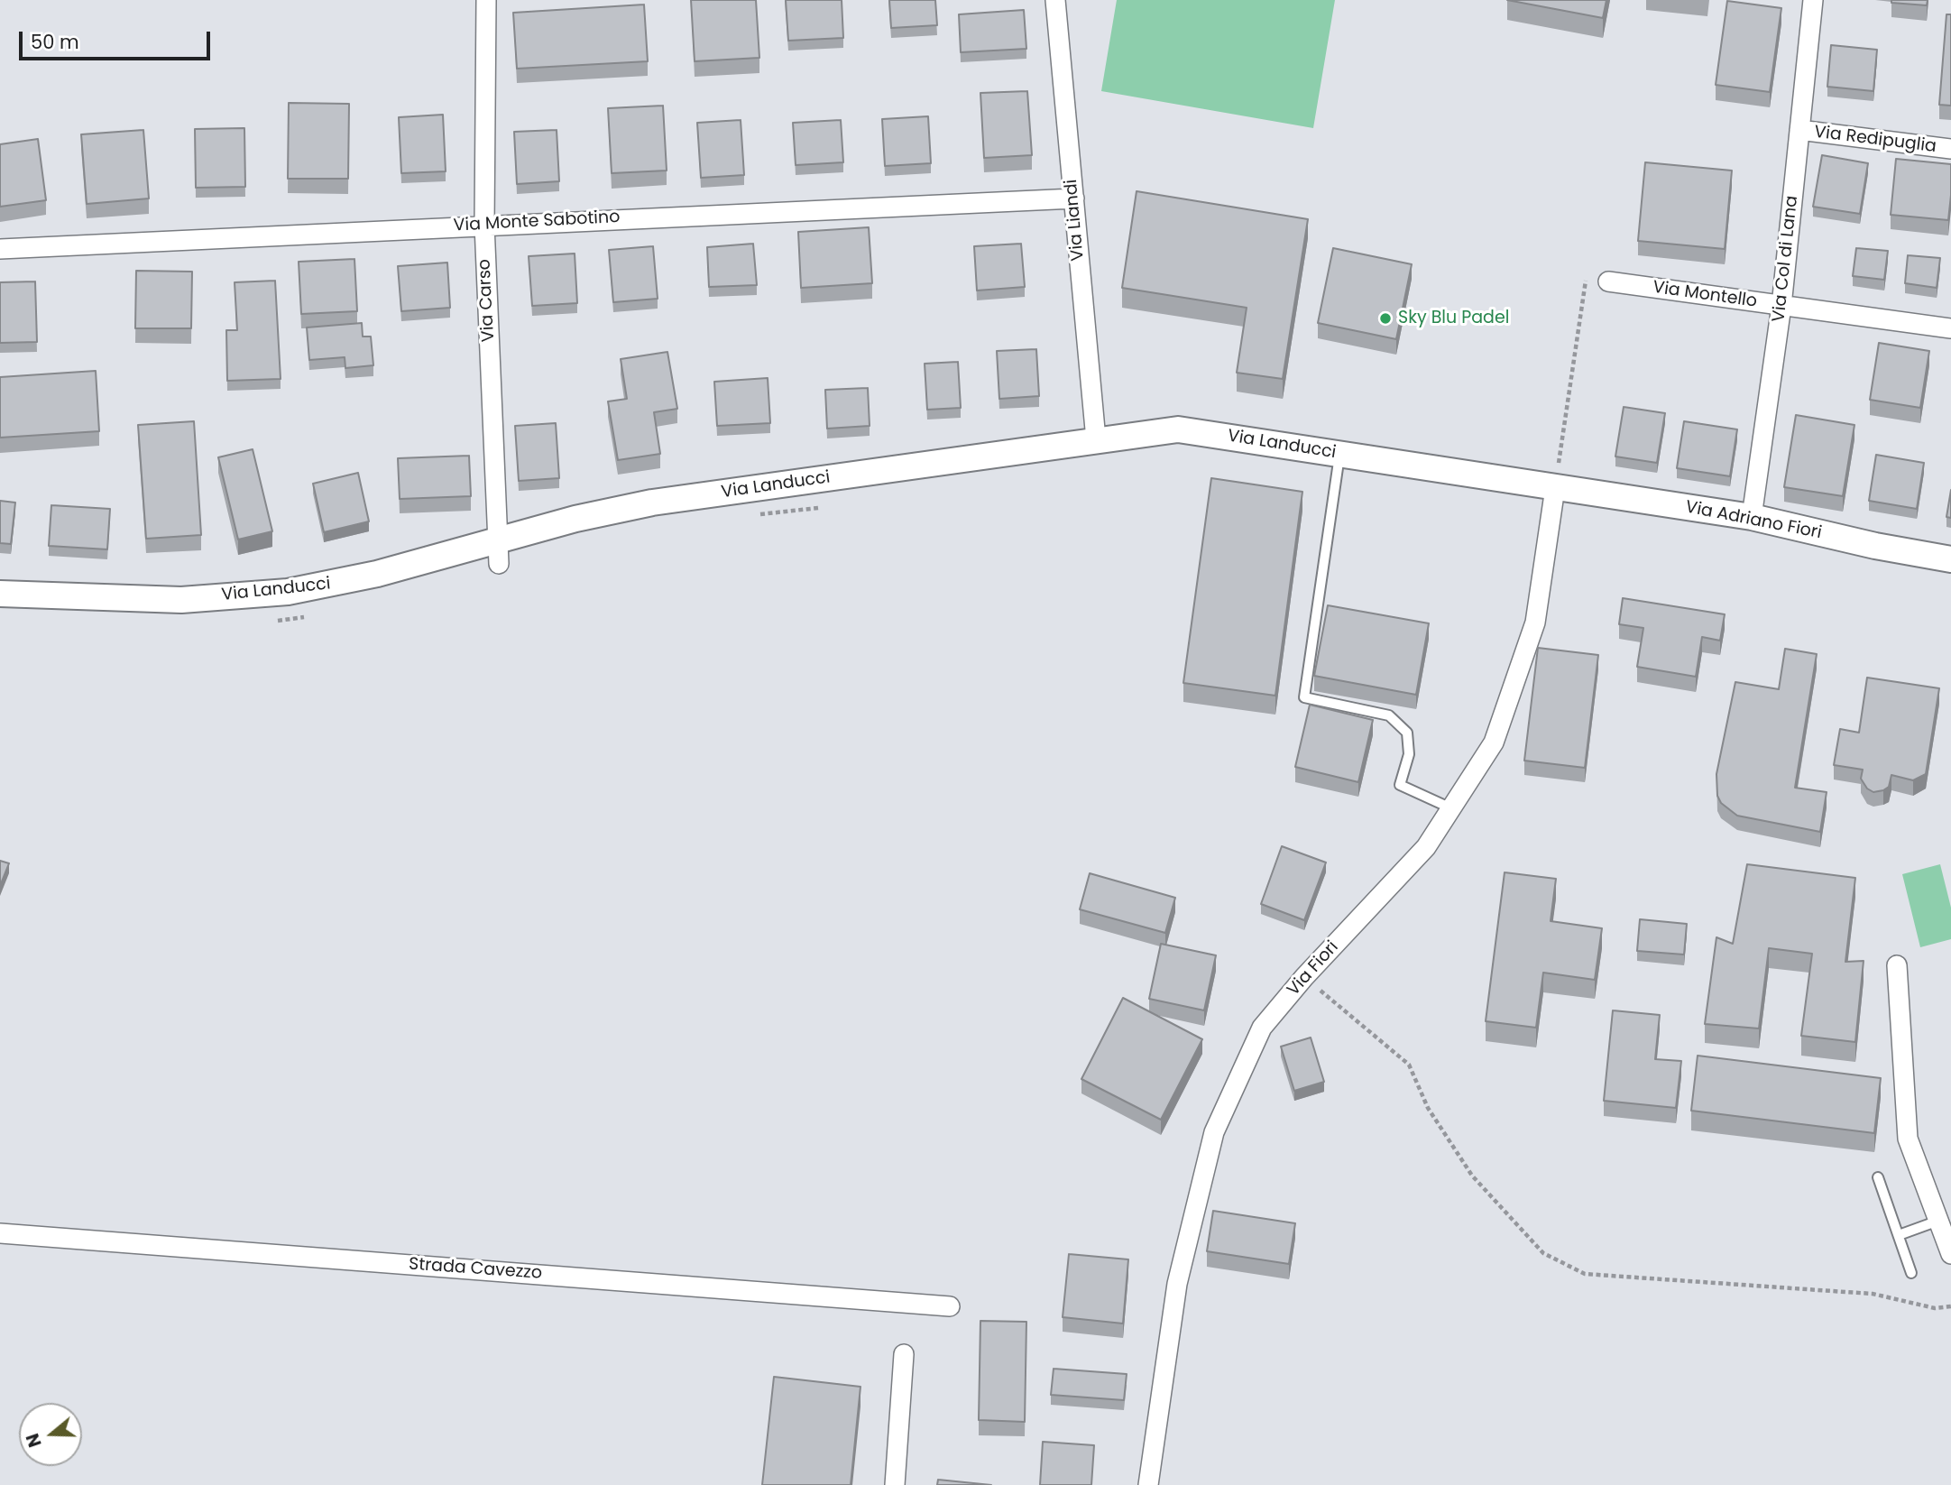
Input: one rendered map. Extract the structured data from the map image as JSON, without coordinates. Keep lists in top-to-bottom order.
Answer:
{
  "streets": {
    "street": [
      "Via Redipuglia",
      "Via Liandi",
      "Via Monte Sabotino",
      "Via Col di Lana",
      "Via Montello",
      "Via Carso",
      "Via Landucci",
      "Via Adriano Fiori",
      "Via Fiori",
      "Strada Cavezzo"
    ]
  },
  "crossings": [
    ["Via Redipuglia", "Via Col di Lana"],
    ["Via Liandi", "Via Monte Sabotino"],
    ["Via Liandi", "Via Landucci"],
    ["Via Monte Sabotino", "Via Carso"],
    ["Via Col di Lana", "Via Montello"],
    ["Via Col di Lana", "Via Adriano Fiori"],
    ["Via Carso", "Via Landucci"],
    ["Via Landucci", "Via Adriano Fiori"],
    ["Via Landucci", "Via Fiori"],
    ["Via Adriano Fiori", "Via Fiori"]
  ],
  "places": ["Sky Blu Padel"],
  "scale_bar": "50 m",
  "north": "left"
}
